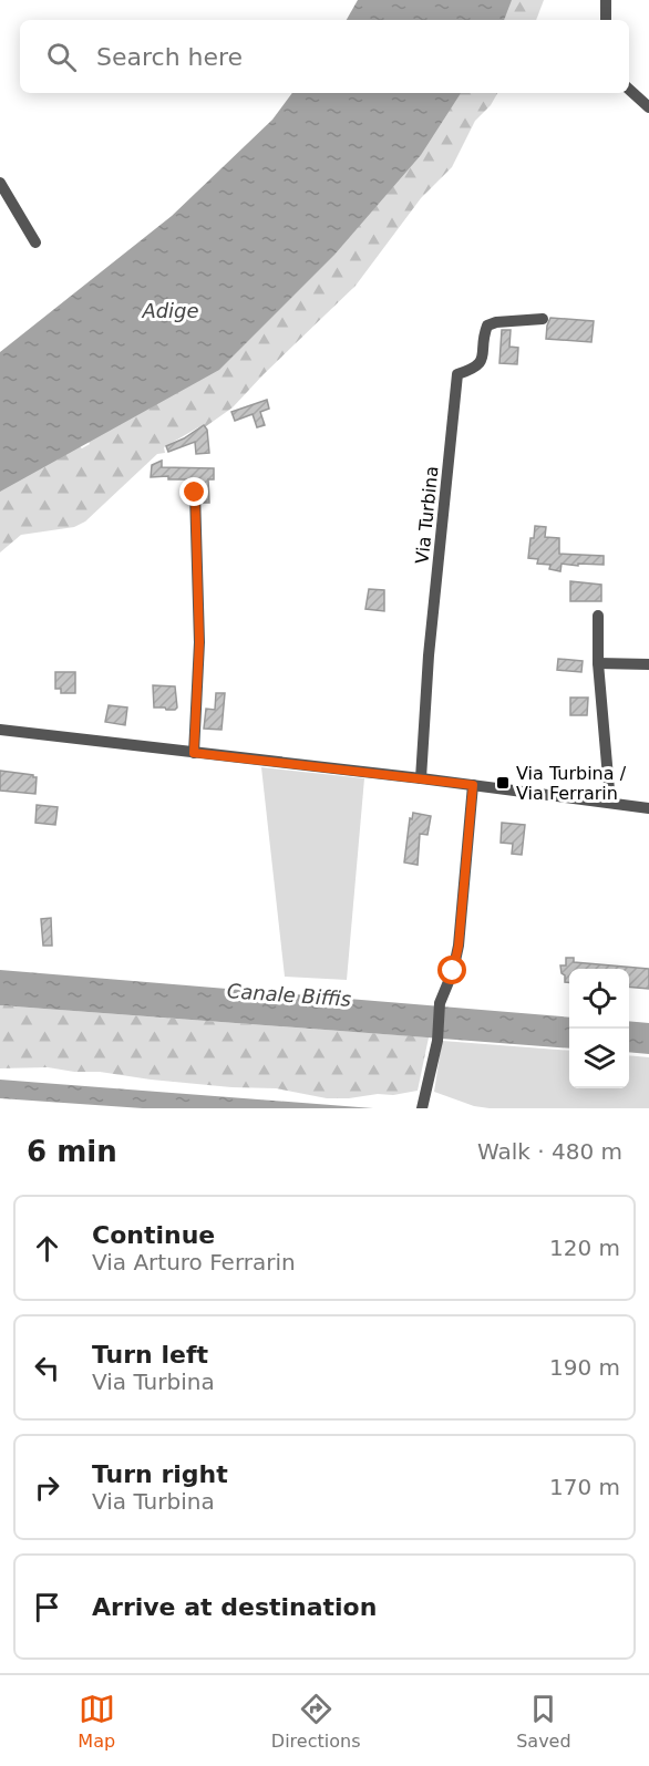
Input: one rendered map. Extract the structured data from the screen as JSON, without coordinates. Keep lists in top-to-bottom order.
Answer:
{
  "streets": {
    "street": ["Via Turbina"]
  },
  "water": ["Adige", "Canale Biffis"],
  "places": {
    "transit": ["Via Turbina / Via Ferrarin"]
  },
  "page": {
    "search": "Search here",
    "heading": ["6 min", "Walk · 480 m"],
    "list": [
      ["Continue", "Via Arturo Ferrarin", "120 m"],
      ["Turn left", "Via Turbina", "190 m"],
      ["Turn right", "Via Turbina", "170 m"],
      "Arrive at destination"
    ],
    "nav": ["Map", "Directions", "Saved"]
  }
}
